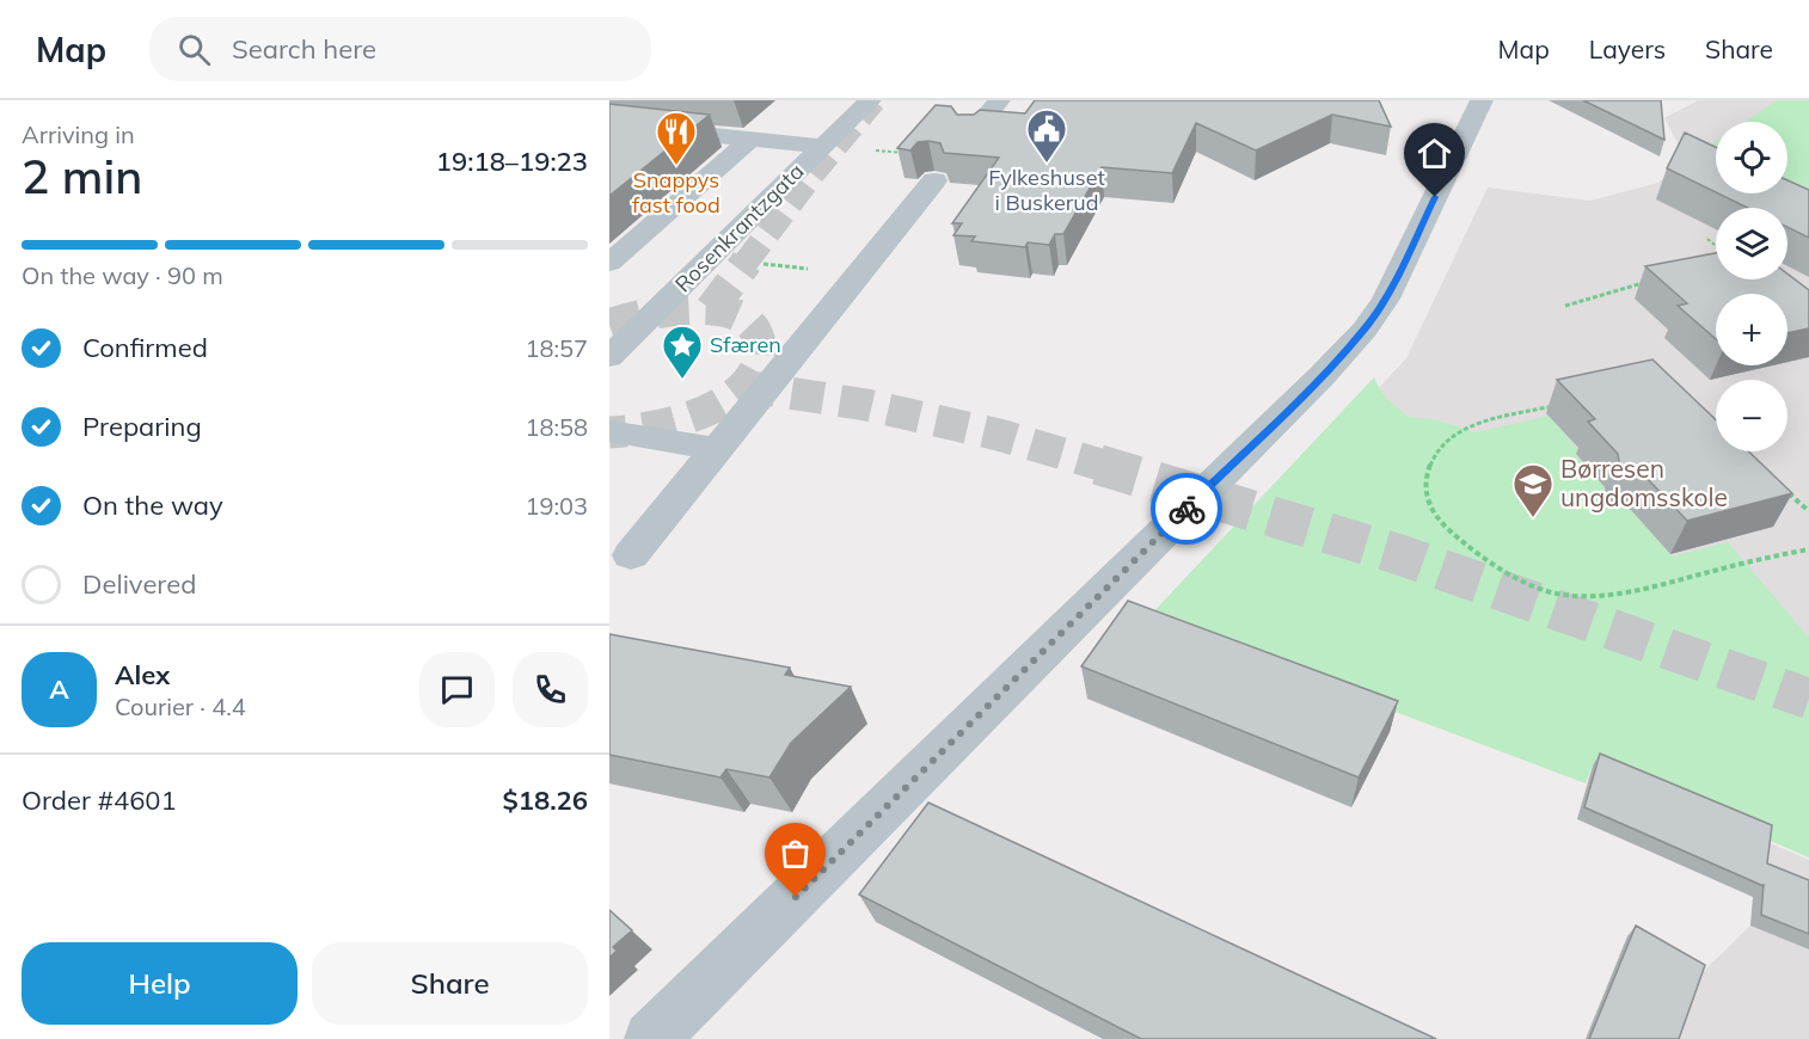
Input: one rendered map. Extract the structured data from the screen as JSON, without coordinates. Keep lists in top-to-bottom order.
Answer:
{
  "streets": {
    "street": ["Rosenkrantzgata"]
  },
  "places": {
    "public building": ["Fylkeshuset i Buskerud"],
    "restaurant": ["Snappys fast food"],
    "place": ["Sfæren"],
    "school or university": ["Børresen ungdomsskole"]
  },
  "page": {
    "header": "Map",
    "search": "Search here",
    "nav": ["Map", "Layers", "Share"],
    "heading": ["2 min", "Arriving in", "19:18–19:23"],
    "panel": [
      "Alex",
      "Courier · 4.4",
      "Order #4601",
      "$18.26"
    ],
    "map_buttons": ["+", "−"],
    "bar": "On the way · 90 m",
    "list": [
      ["Confirmed", "18:57"],
      ["Preparing", "18:58"],
      ["On the way", "19:03"],
      "Delivered"
    ],
    "round": "A",
    "buttons": ["Help", "Share"]
  }
}
